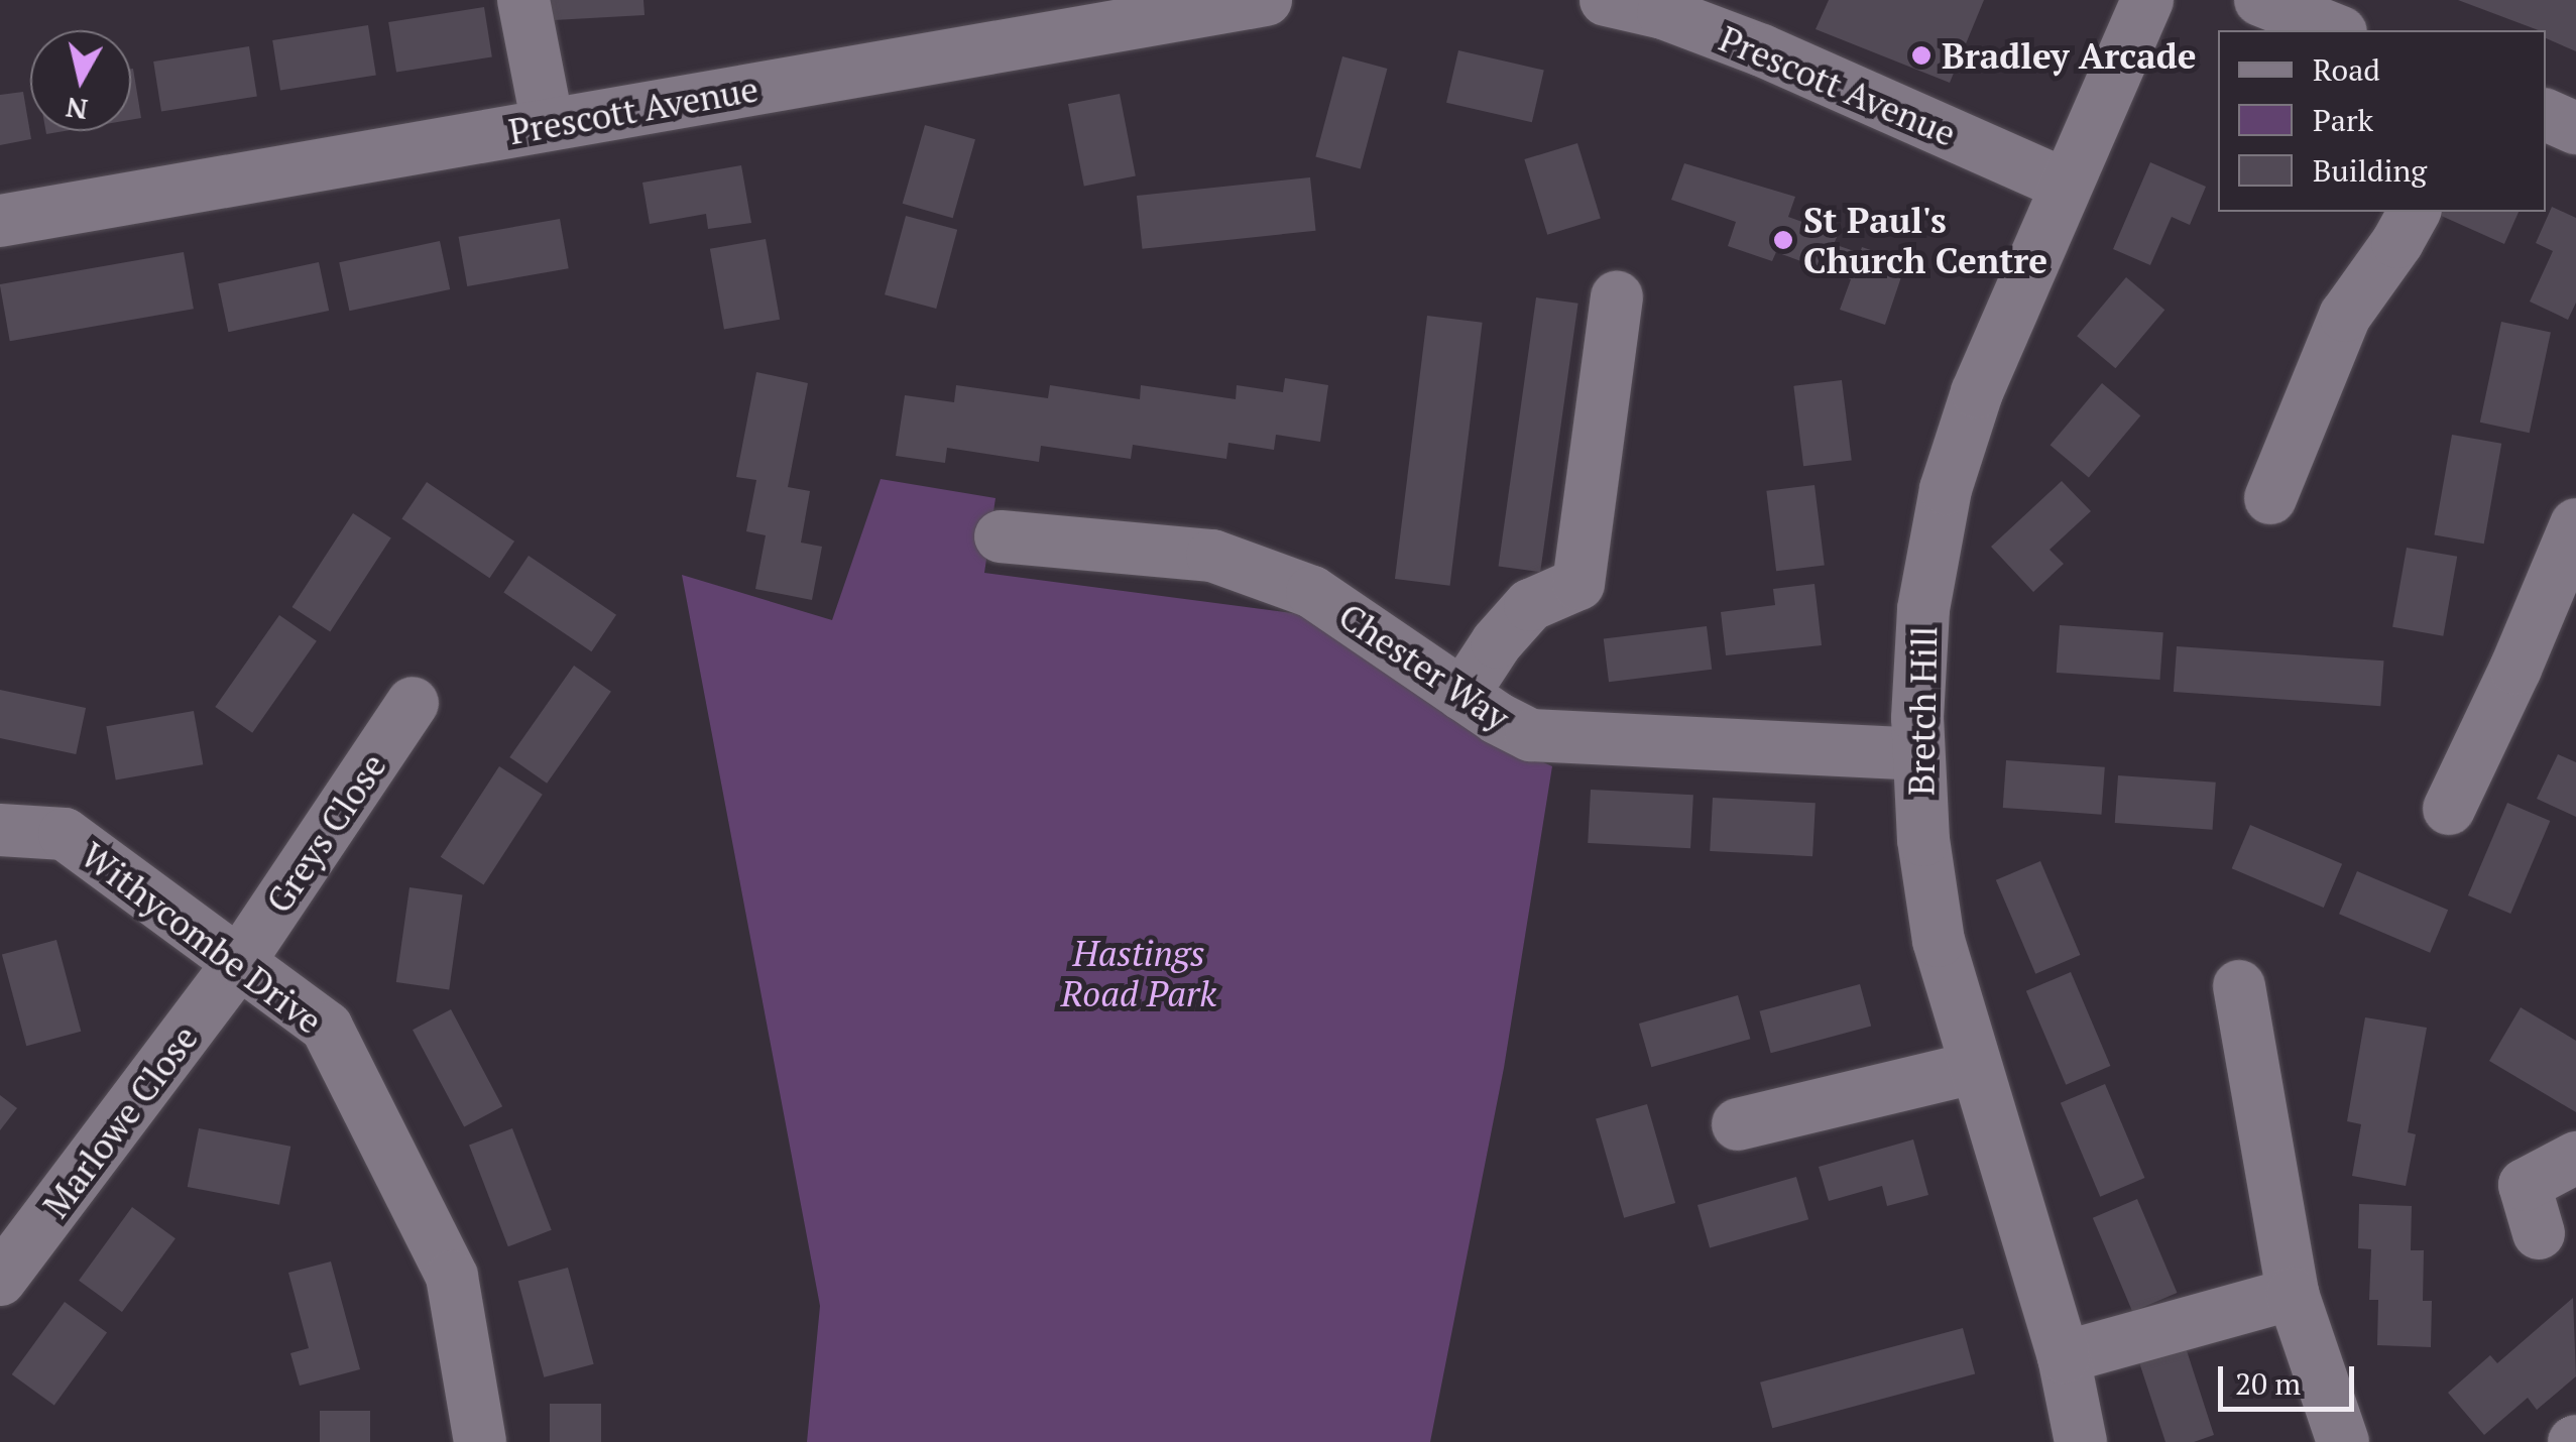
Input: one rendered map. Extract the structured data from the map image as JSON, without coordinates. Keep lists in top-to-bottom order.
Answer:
{
  "streets": {
    "street": [
      "Prescott Avenue",
      "Chester Way",
      "Bretch Hill",
      "Greys Close",
      "Withycombe Drive",
      "Marlowe Close"
    ]
  },
  "crossings": [
    ["Prescott Avenue", "Bretch Hill"],
    ["Chester Way", "Bretch Hill"],
    ["Greys Close", "Withycombe Drive"],
    ["Greys Close", "Marlowe Close"],
    ["Withycombe Drive", "Marlowe Close"]
  ],
  "parks": ["Hastings Road Park"],
  "places": ["Bradley Arcade", "St Paul's Church Centre"],
  "legend": ["Road", "Park", "Building"],
  "scale_bar": "20 m",
  "north": "bottom"
}
